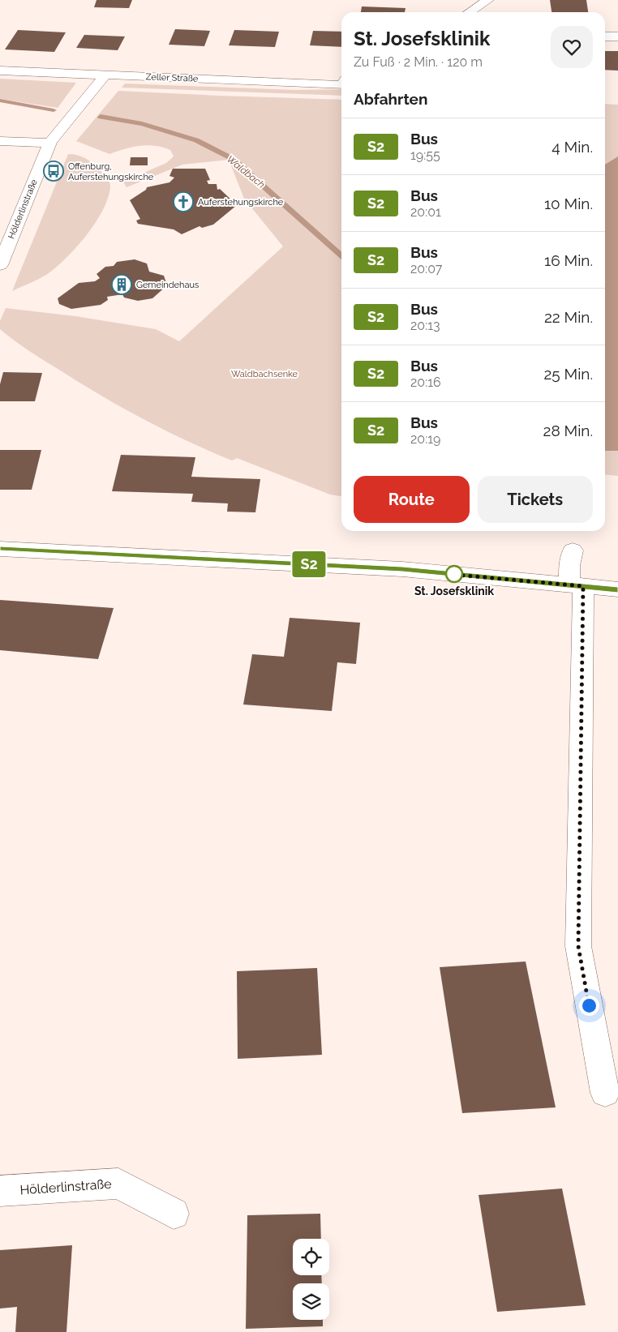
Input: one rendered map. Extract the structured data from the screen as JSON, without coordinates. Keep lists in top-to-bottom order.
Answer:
{
  "streets": {
    "street": ["Zeller Straße", "Hölderlinstraße"]
  },
  "crossings": [
    ["Zeller Straße", "Hölderlinstraße"]
  ],
  "water": ["Waldbach"],
  "parks": ["Waldbachsenke"],
  "places": {
    "bus stop": ["Offenburg, Auferstehungskirche"],
    "church": ["Auferstehungskirche"],
    "building": ["Gemeindehaus"],
    "other": ["St. Josefsklinik"]
  },
  "lines": ["bus line S2"],
  "page": {
    "on_map": "S2",
    "heading": [
      ["St. Josefsklinik", "Zu Fuß · 2 Min. · 120 m"],
      "Abfahrten"
    ],
    "list": [
      {
        "mark": "S2",
        "name": "Bus",
        "note": "19:55",
        "value": "4 Min."
      },
      {
        "mark": "S2",
        "name": "Bus",
        "note": "20:01",
        "value": "10 Min."
      },
      {
        "mark": "S2",
        "name": "Bus",
        "note": "20:07",
        "value": "16 Min."
      },
      {
        "mark": "S2",
        "name": "Bus",
        "note": "20:13",
        "value": "22 Min."
      },
      {
        "mark": "S2",
        "name": "Bus",
        "note": "20:16",
        "value": "25 Min."
      },
      {
        "mark": "S2",
        "name": "Bus",
        "note": "20:19",
        "value": "28 Min."
      }
    ],
    "buttons": ["Route", "Tickets"]
  }
}
